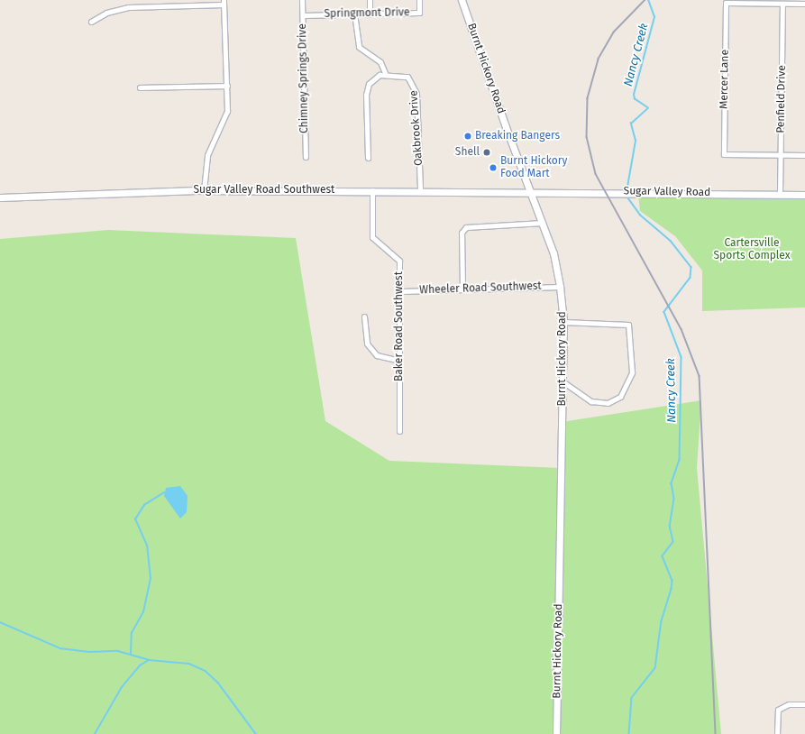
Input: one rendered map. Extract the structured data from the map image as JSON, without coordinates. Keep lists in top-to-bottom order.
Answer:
{
  "streets": {
    "street": [
      "Springmont Drive",
      "Burnt Hickory Road",
      "Chimney Springs Drive",
      "Mercer Lane",
      "Penfield Drive",
      "Oakbrook Drive",
      "Sugar Valley Road Southwest",
      "Sugar Valley Road",
      "Wheeler Road Southwest",
      "Baker Road Southwest"
    ]
  },
  "crossings": [
    ["Springmont Drive", "Chimney Springs Drive"],
    ["Burnt Hickory Road", "Sugar Valley Road Southwest"],
    ["Burnt Hickory Road", "Sugar Valley Road"],
    ["Burnt Hickory Road", "Wheeler Road Southwest"],
    ["Mercer Lane", "Penfield Drive"],
    ["Penfield Drive", "Sugar Valley Road"],
    ["Oakbrook Drive", "Sugar Valley Road Southwest"],
    ["Sugar Valley Road Southwest", "Sugar Valley Road"],
    ["Sugar Valley Road Southwest", "Baker Road Southwest"],
    ["Wheeler Road Southwest", "Baker Road Southwest"]
  ],
  "water": ["Nancy Creek"],
  "parks": ["Cartersville Sports Complex"],
  "places": ["Breaking Bangers", "Shell", "Burnt Hickory Food Mart"]
}
